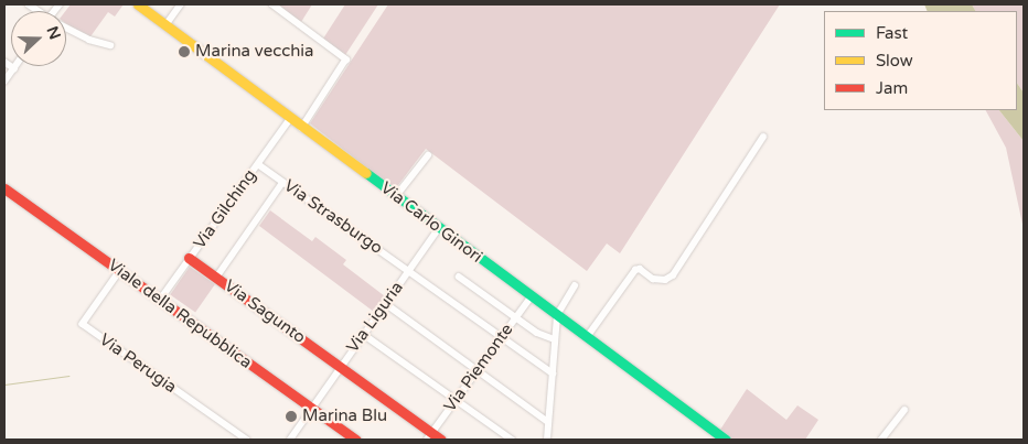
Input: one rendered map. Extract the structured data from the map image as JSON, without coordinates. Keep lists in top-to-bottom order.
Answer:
{
  "streets": {
    "street": [
      "Via Gilching",
      "Via Strasburgo",
      "Via Carlo Ginori",
      "Via Sagunto",
      "Viale della Repubblica",
      "Via Liguria",
      "Via Perugia",
      "Via Piemonte"
    ]
  },
  "crossings": [
    ["Via Gilching", "Via Strasburgo"],
    ["Via Gilching", "Via Carlo Ginori"],
    ["Via Gilching", "Via Sagunto"],
    ["Via Gilching", "Viale della Repubblica"],
    ["Via Strasburgo", "Via Liguria"],
    ["Via Strasburgo", "Via Piemonte"],
    ["Via Carlo Ginori", "Via Liguria"],
    ["Via Carlo Ginori", "Via Piemonte"],
    ["Via Sagunto", "Via Liguria"],
    ["Via Sagunto", "Via Piemonte"],
    ["Viale della Repubblica", "Via Liguria"],
    ["Viale della Repubblica", "Via Perugia"]
  ],
  "places": ["Marina vecchia", "Marina Blu"],
  "legend": ["Fast", "Slow", "Jam"],
  "north": "right"
}
